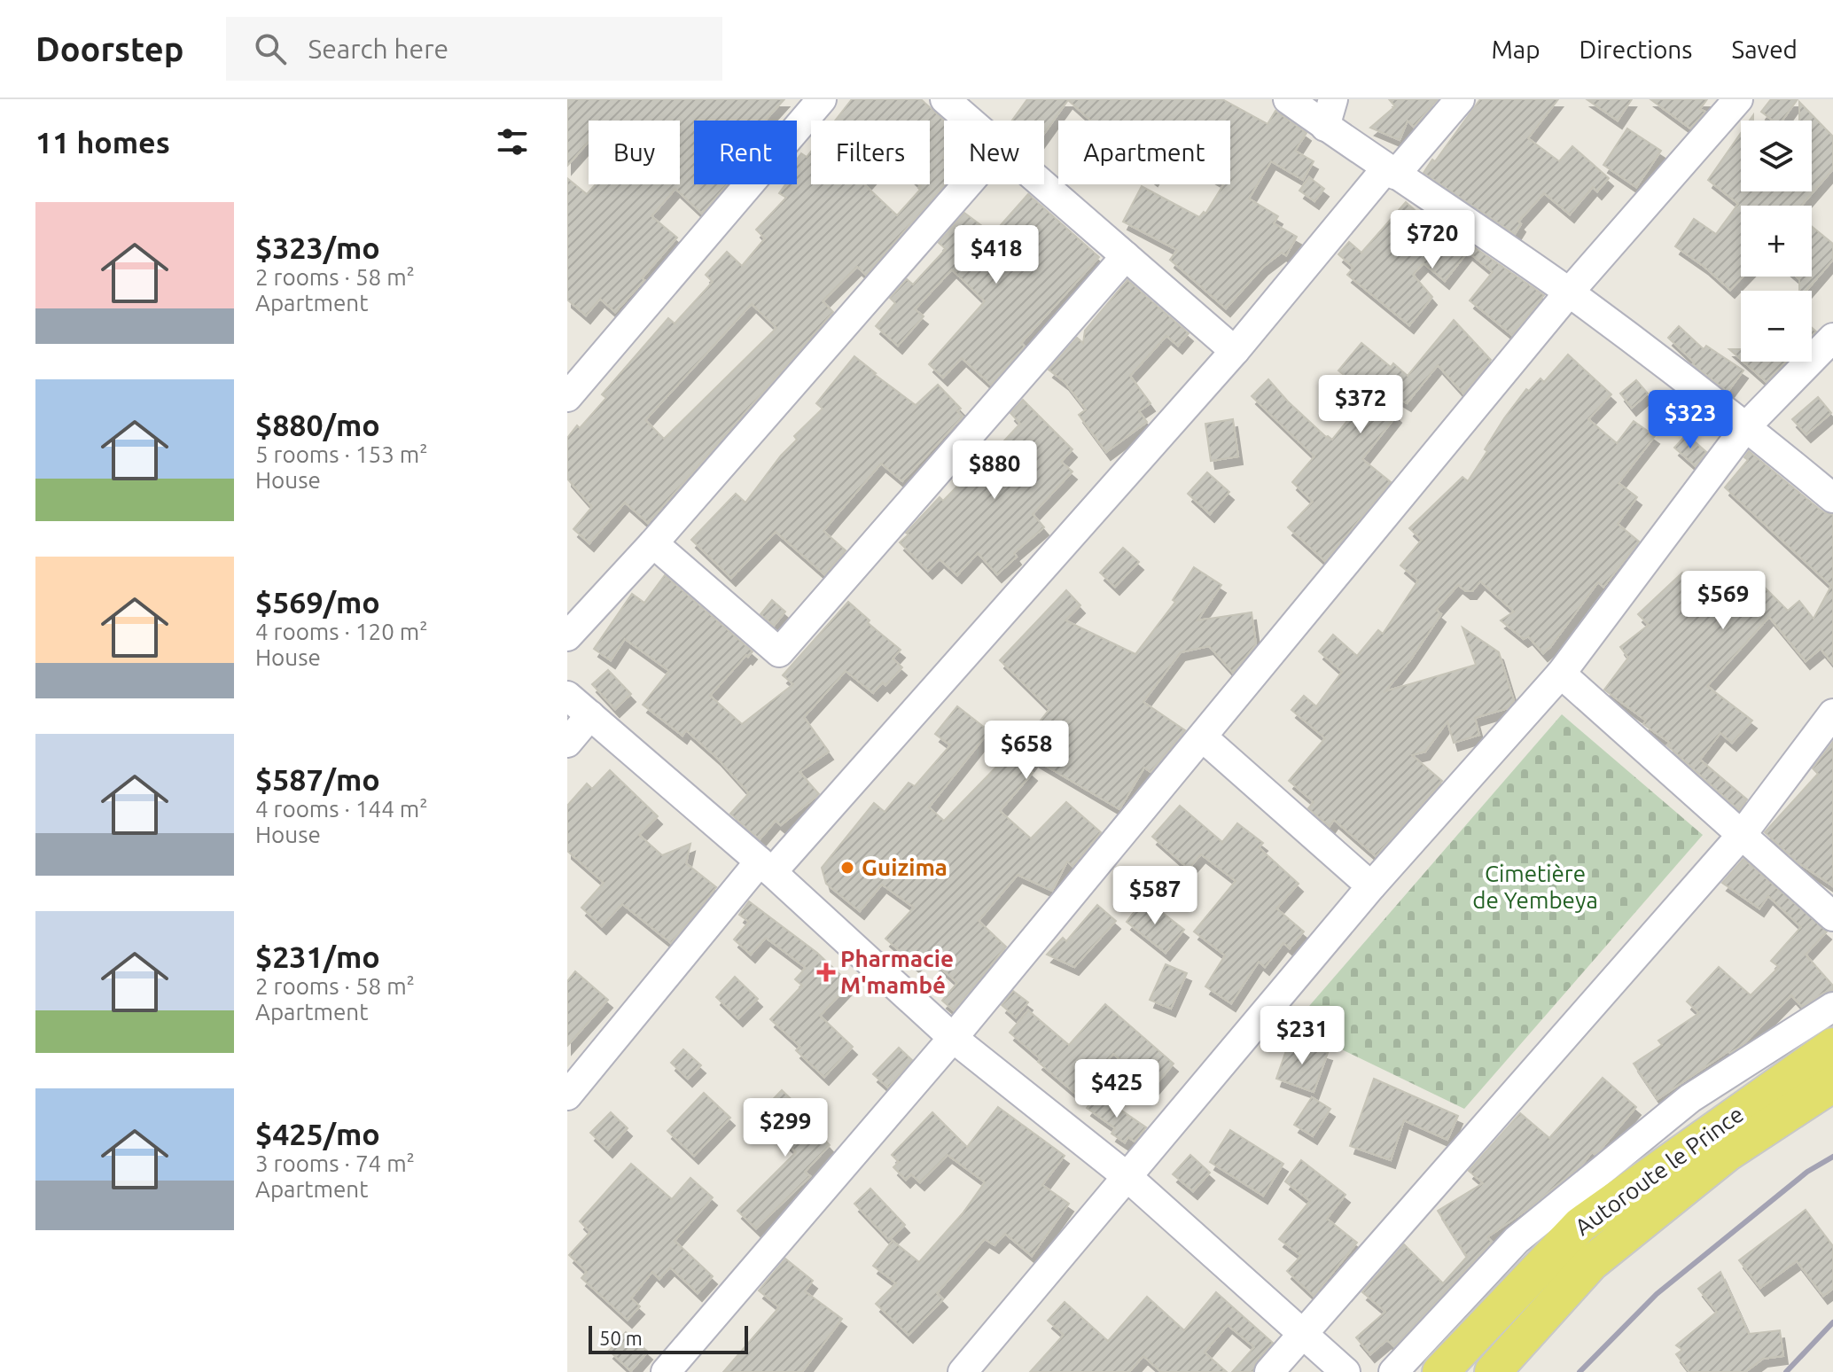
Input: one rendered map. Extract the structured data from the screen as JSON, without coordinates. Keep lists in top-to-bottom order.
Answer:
{
  "streets": {
    "main road": ["Autoroute le Prince"]
  },
  "parks": ["Cimetière de Yembeya"],
  "places": {
    "other": ["Guizima"],
    "health": ["Pharmacie M'mambé"]
  },
  "scale_bar": "50 m",
  "page": {
    "header": "Doorstep",
    "search": "Search here",
    "nav": ["Map", "Directions", "Saved"],
    "heading": "11 homes",
    "map_buttons": ["+", "−"],
    "chip": [
      "Buy",
      "Rent",
      "Filters",
      "New",
      "Apartment"
    ],
    "list": [
      {
        "name": "$323/mo",
        "note": "2 rooms · 58 m² · Apartment"
      },
      {
        "name": "$880/mo",
        "note": "5 rooms · 153 m² · House"
      },
      {
        "name": "$569/mo",
        "note": "4 rooms · 120 m² · House"
      },
      {
        "name": "$587/mo",
        "note": "4 rooms · 144 m² · House"
      },
      {
        "name": "$231/mo",
        "note": "2 rooms · 58 m² · Apartment"
      },
      {
        "name": "$425/mo",
        "note": "3 rooms · 74 m² · Apartment"
      }
    ],
    "price": [
      "$720",
      "$418",
      "$372",
      "$323",
      "$880",
      "$569",
      "$658",
      "$587",
      "$231",
      "$425",
      "$299"
    ],
    "scale": "50 m"
  }
}
